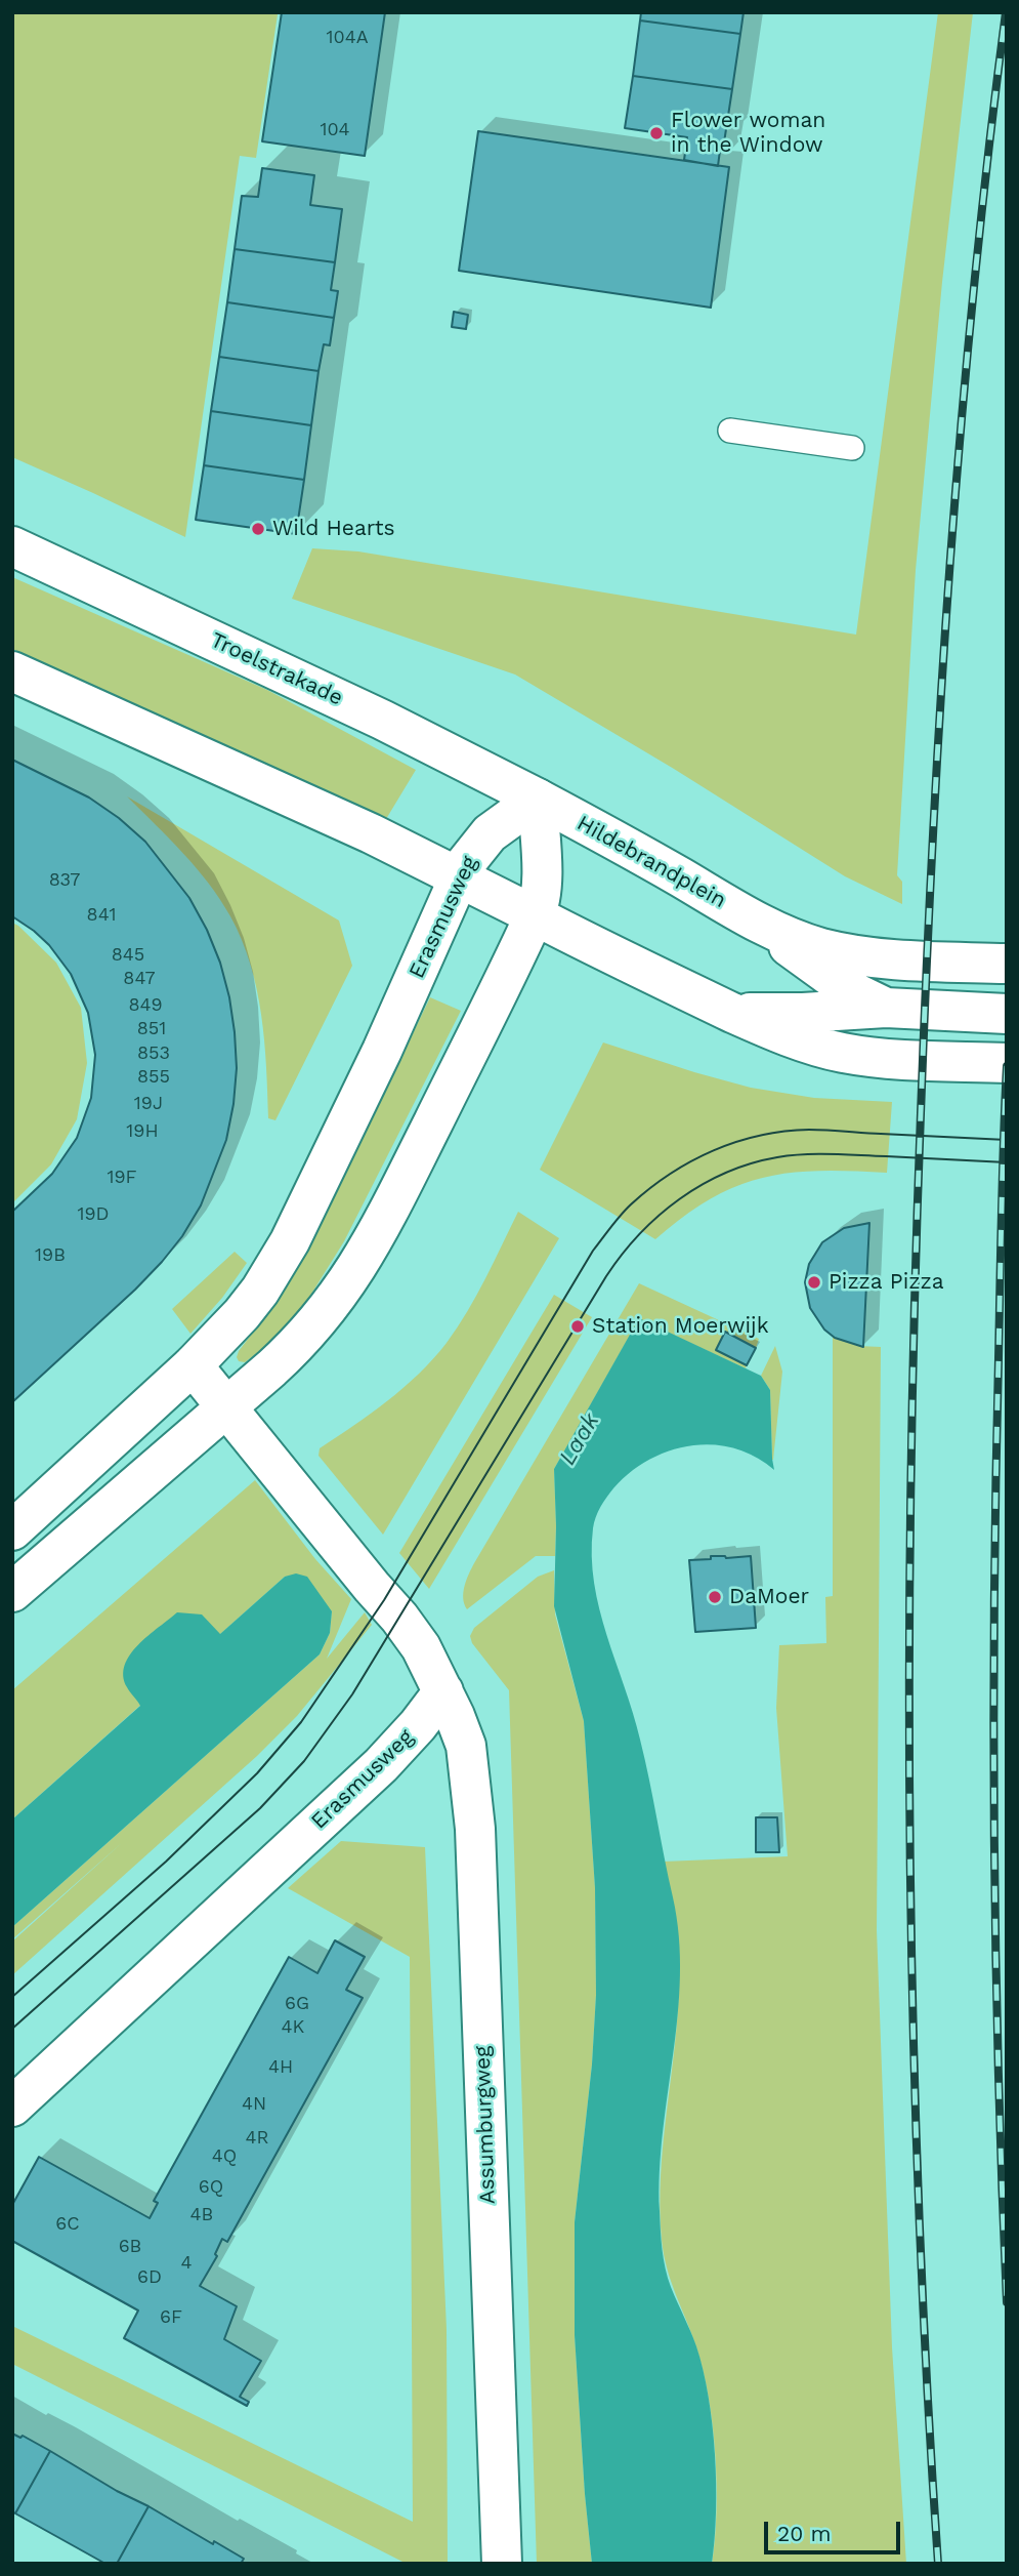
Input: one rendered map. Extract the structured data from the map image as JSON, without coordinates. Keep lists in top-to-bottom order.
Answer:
{
  "streets": {
    "main road": [
      "Troelstrakade",
      "Hildebrandplein",
      "Erasmusweg",
      "Assumburgweg"
    ]
  },
  "crossings": [
    ["Troelstrakade", "Hildebrandplein"],
    ["Troelstrakade", "Erasmusweg"],
    ["Hildebrandplein", "Erasmusweg"],
    ["Erasmusweg", "Assumburgweg"]
  ],
  "water": ["Laak"],
  "places": [
    "Flower woman in the Window",
    "Wild Hearts",
    "Pizza Pizza",
    "Station Moerwijk",
    "DaMoer"
  ],
  "house_numbers": [
    "104A",
    "104",
    "837",
    "841",
    "845",
    "847",
    "849",
    "851",
    "853",
    "855",
    "19J",
    "19H",
    "19F",
    "19D",
    "19B",
    "6G",
    "4K",
    "4H",
    "4N",
    "4R",
    "4Q",
    "6Q",
    "4B",
    "6C",
    "6B",
    "4",
    "6D",
    "6F"
  ],
  "scale_bar": "20 m"
}
